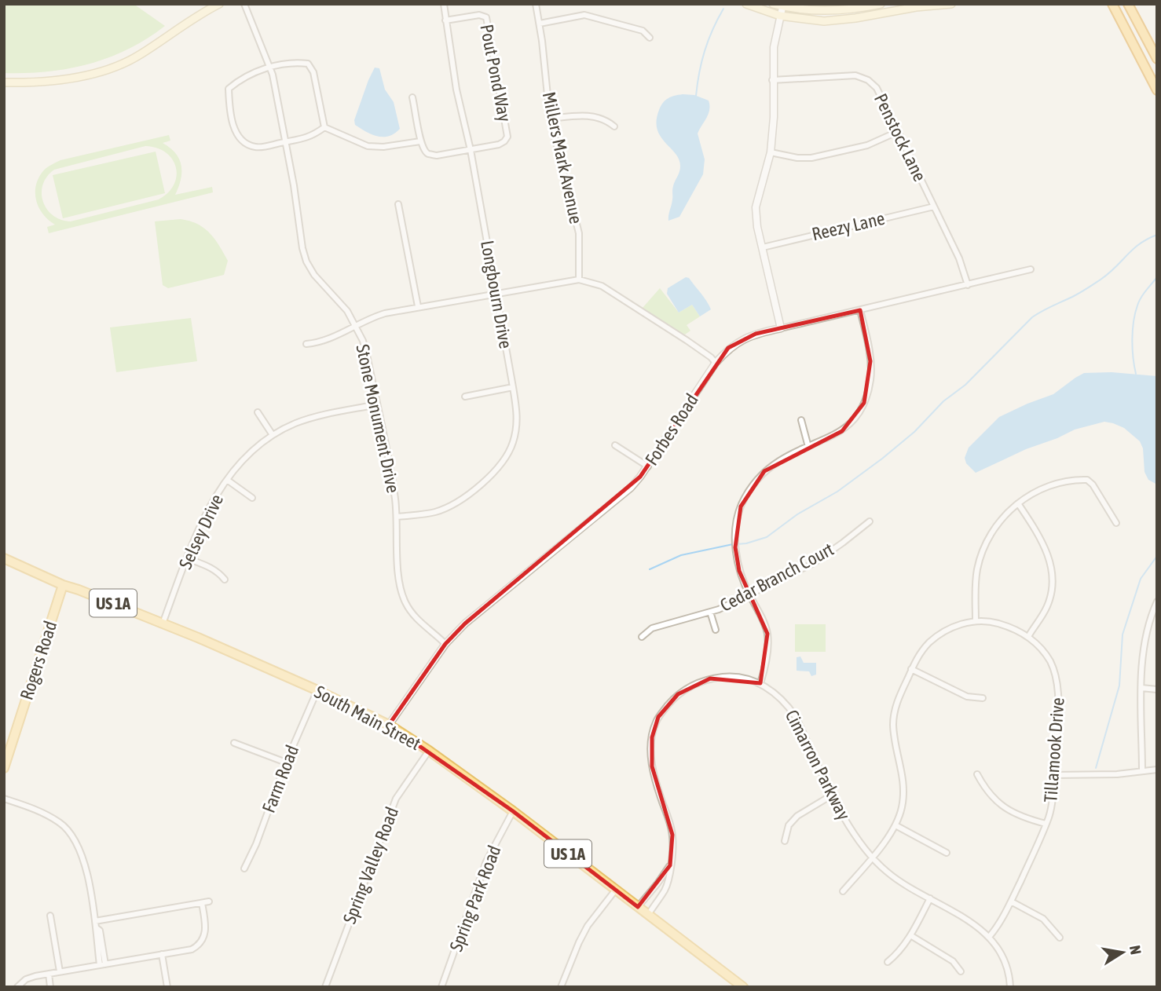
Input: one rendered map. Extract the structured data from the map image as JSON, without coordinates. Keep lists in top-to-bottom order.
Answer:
{
  "streets": {
    "main road": ["US 1A", "Rogers Road", "South Main Street"],
    "street": [
      "Pout Pond Way",
      "Penstock Lane",
      "Millers Mark Avenue",
      "Reezy Lane",
      "Longbourn Drive",
      "Stone Monument Drive",
      "Forbes Road",
      "Selsey Drive",
      "Cedar Branch Court",
      "Tillamook Drive",
      "Cimarron Parkway",
      "Farm Road",
      "Spring Valley Road",
      "Spring Park Road"
    ]
  },
  "crossings": [
    ["Pout Pond Way", "Longbourn Drive"],
    ["Penstock Lane", "Reezy Lane"],
    ["Penstock Lane", "Forbes Road"],
    ["Longbourn Drive", "Stone Monument Drive"],
    ["Stone Monument Drive", "Forbes Road"],
    ["Stone Monument Drive", "Selsey Drive"],
    ["Forbes Road", "South Main Street"],
    ["Selsey Drive", "South Main Street"],
    ["Rogers Road", "South Main Street"],
    ["South Main Street", "Cimarron Parkway"],
    ["South Main Street", "Farm Road"],
    ["South Main Street", "Spring Valley Road"],
    ["South Main Street", "Spring Park Road"],
    ["Tillamook Drive", "Cimarron Parkway"]
  ],
  "north": "right"
}
